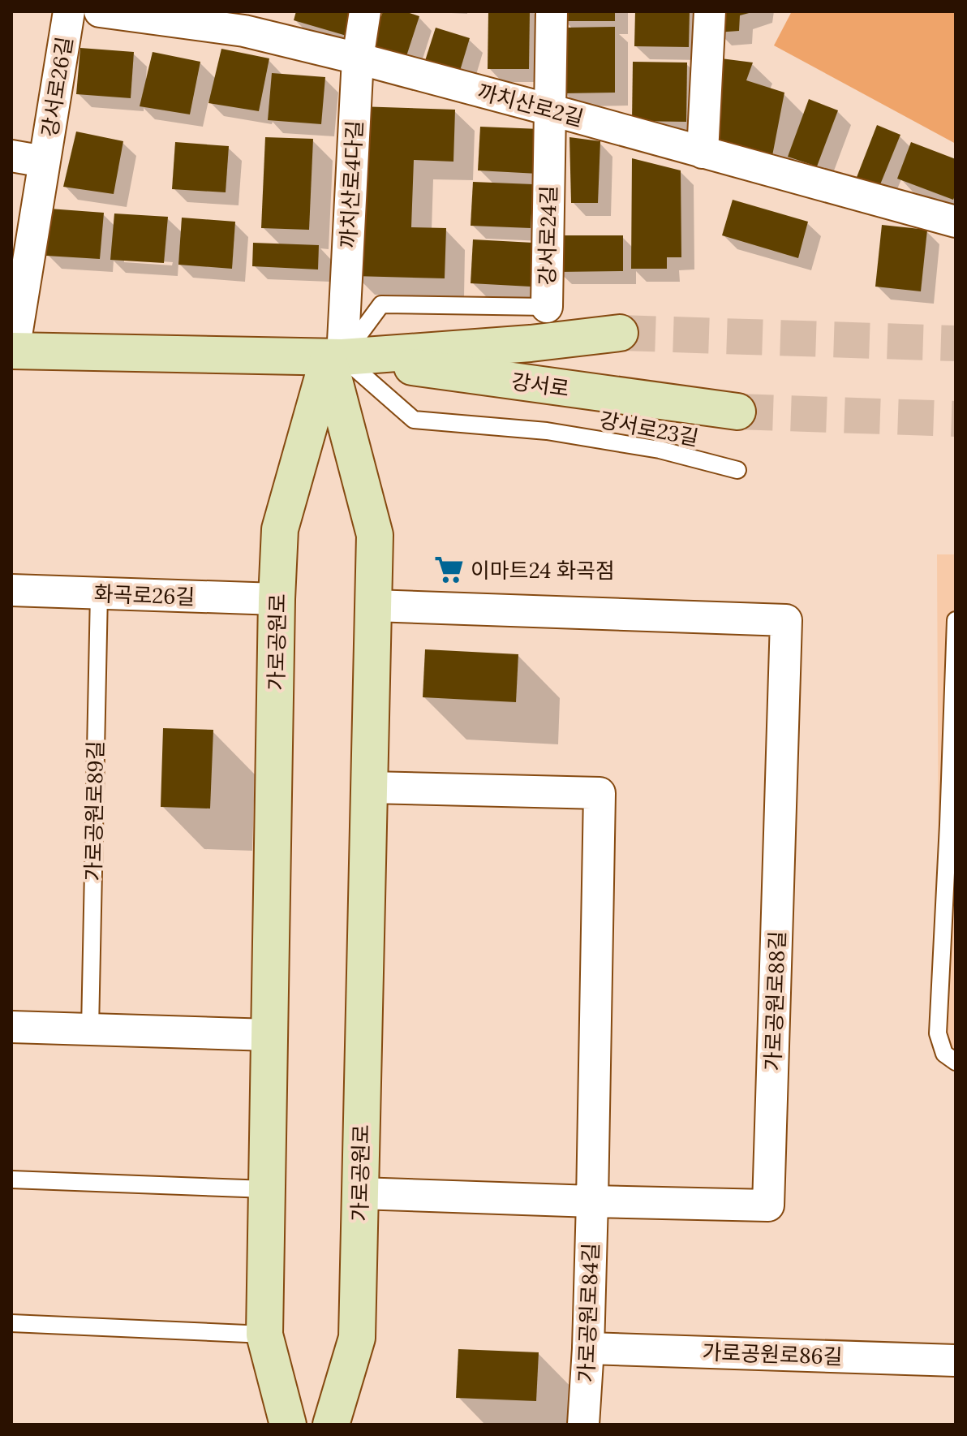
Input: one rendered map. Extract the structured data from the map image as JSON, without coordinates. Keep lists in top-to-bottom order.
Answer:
{
  "streets": {
    "main road": ["강서로", "가로공원로"],
    "street": [
      "강서로26길",
      "까치산로2길",
      "까치산로4다길",
      "강서로24길",
      "화곡로26길",
      "가로공원로88길",
      "가로공원로84길",
      "가로공원로86길"
    ],
    "lane": ["강서로23길", "가로공원로89길"]
  },
  "crossings": [
    ["강서로26길", "강서로"],
    ["까치산로2길", "까치산로4다길"],
    ["까치산로2길", "강서로24길"],
    ["까치산로4다길", "강서로24길"],
    ["까치산로4다길", "강서로"],
    ["까치산로4다길", "강서로23길"],
    ["까치산로4다길", "가로공원로"],
    ["강서로24길", "강서로"],
    ["강서로24길", "강서로23길"],
    ["강서로24길", "가로공원로"],
    ["강서로", "강서로23길"],
    ["강서로", "가로공원로"],
    ["강서로23길", "가로공원로"],
    ["화곡로26길", "가로공원로"],
    ["화곡로26길", "가로공원로89길"],
    ["가로공원로", "가로공원로88길"],
    ["가로공원로88길", "가로공원로84길"],
    ["가로공원로84길", "가로공원로86길"]
  ],
  "places": {
    "supermarket": ["이마트24 화곡점"]
  }
}
